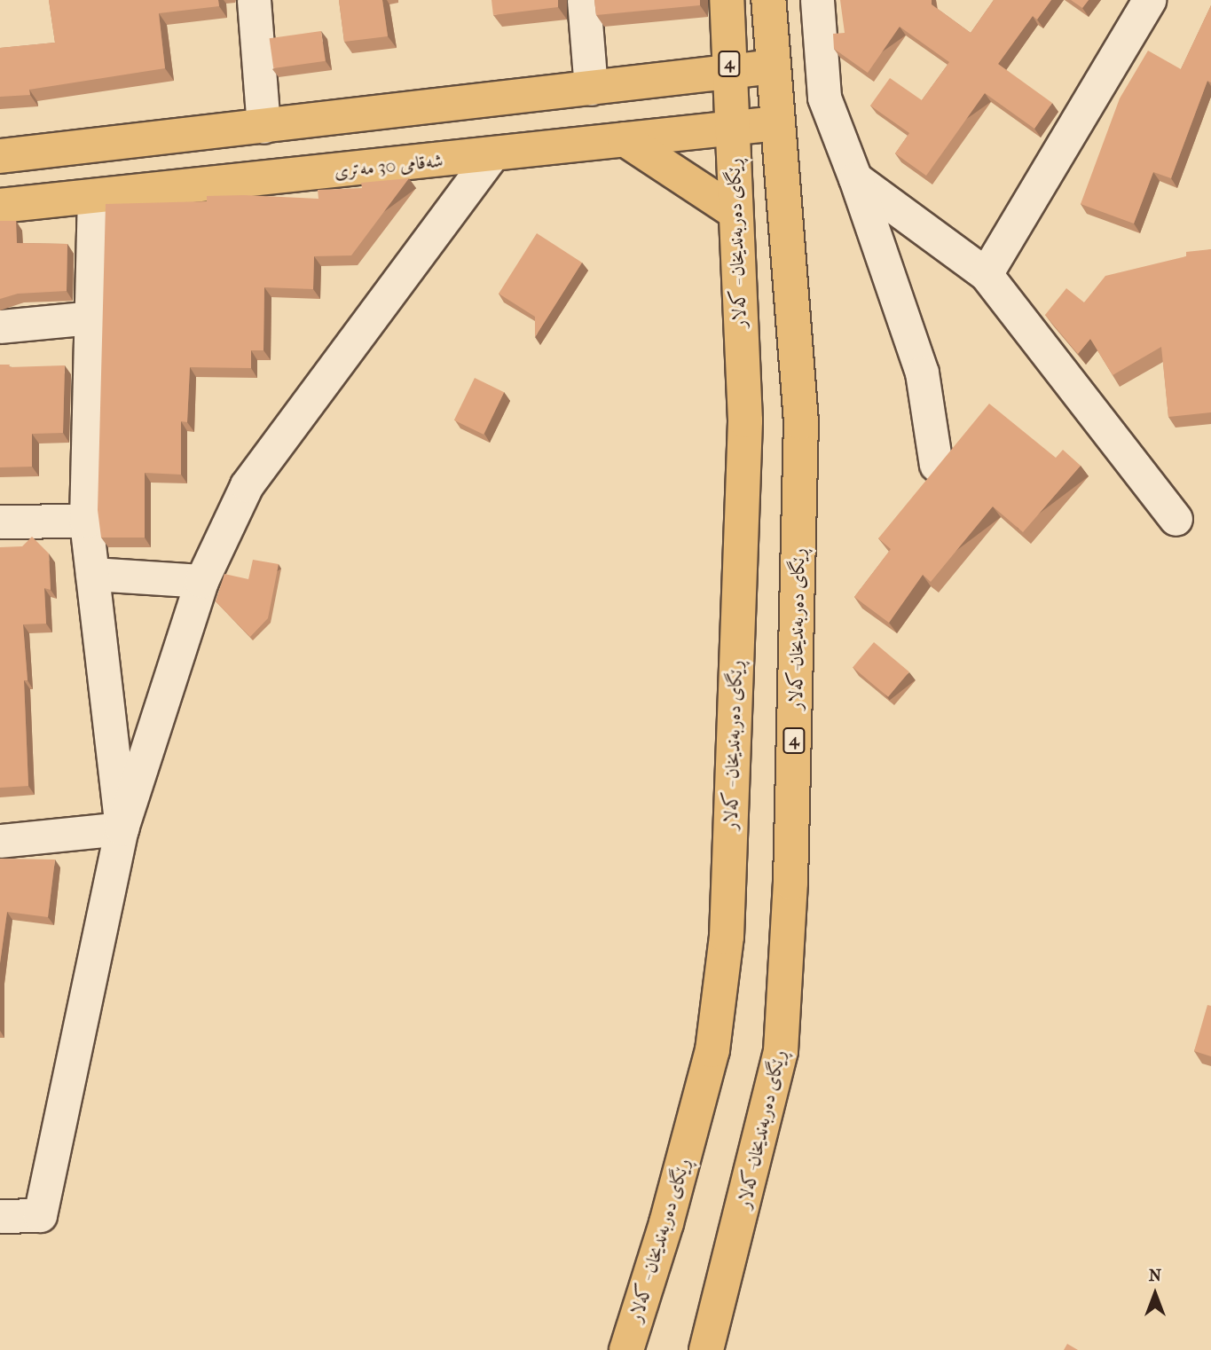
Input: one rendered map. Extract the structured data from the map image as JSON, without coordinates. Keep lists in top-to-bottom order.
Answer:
{
  "streets": {
    "main road": [
      "4",
      "شەقامی 30 مەتری",
      "ڕێگای دەربەندیخان - کەلار",
      "ڕێگای دەربەندیخان-کەلار"
    ]
  },
  "crossings": [
    ["4", "شەقامی 30 مەتری"],
    ["4", "ڕێگای دەربەندیخان - کەلار"],
    ["4", "ڕێگای دەربەندیخان-کەلار"],
    ["شەقامی 30 مەتری", "ڕێگای دەربەندیخان - کەلار"],
    ["شەقامی 30 مەتری", "ڕێگای دەربەندیخان-کەلار"]
  ],
  "north": "top"
}
